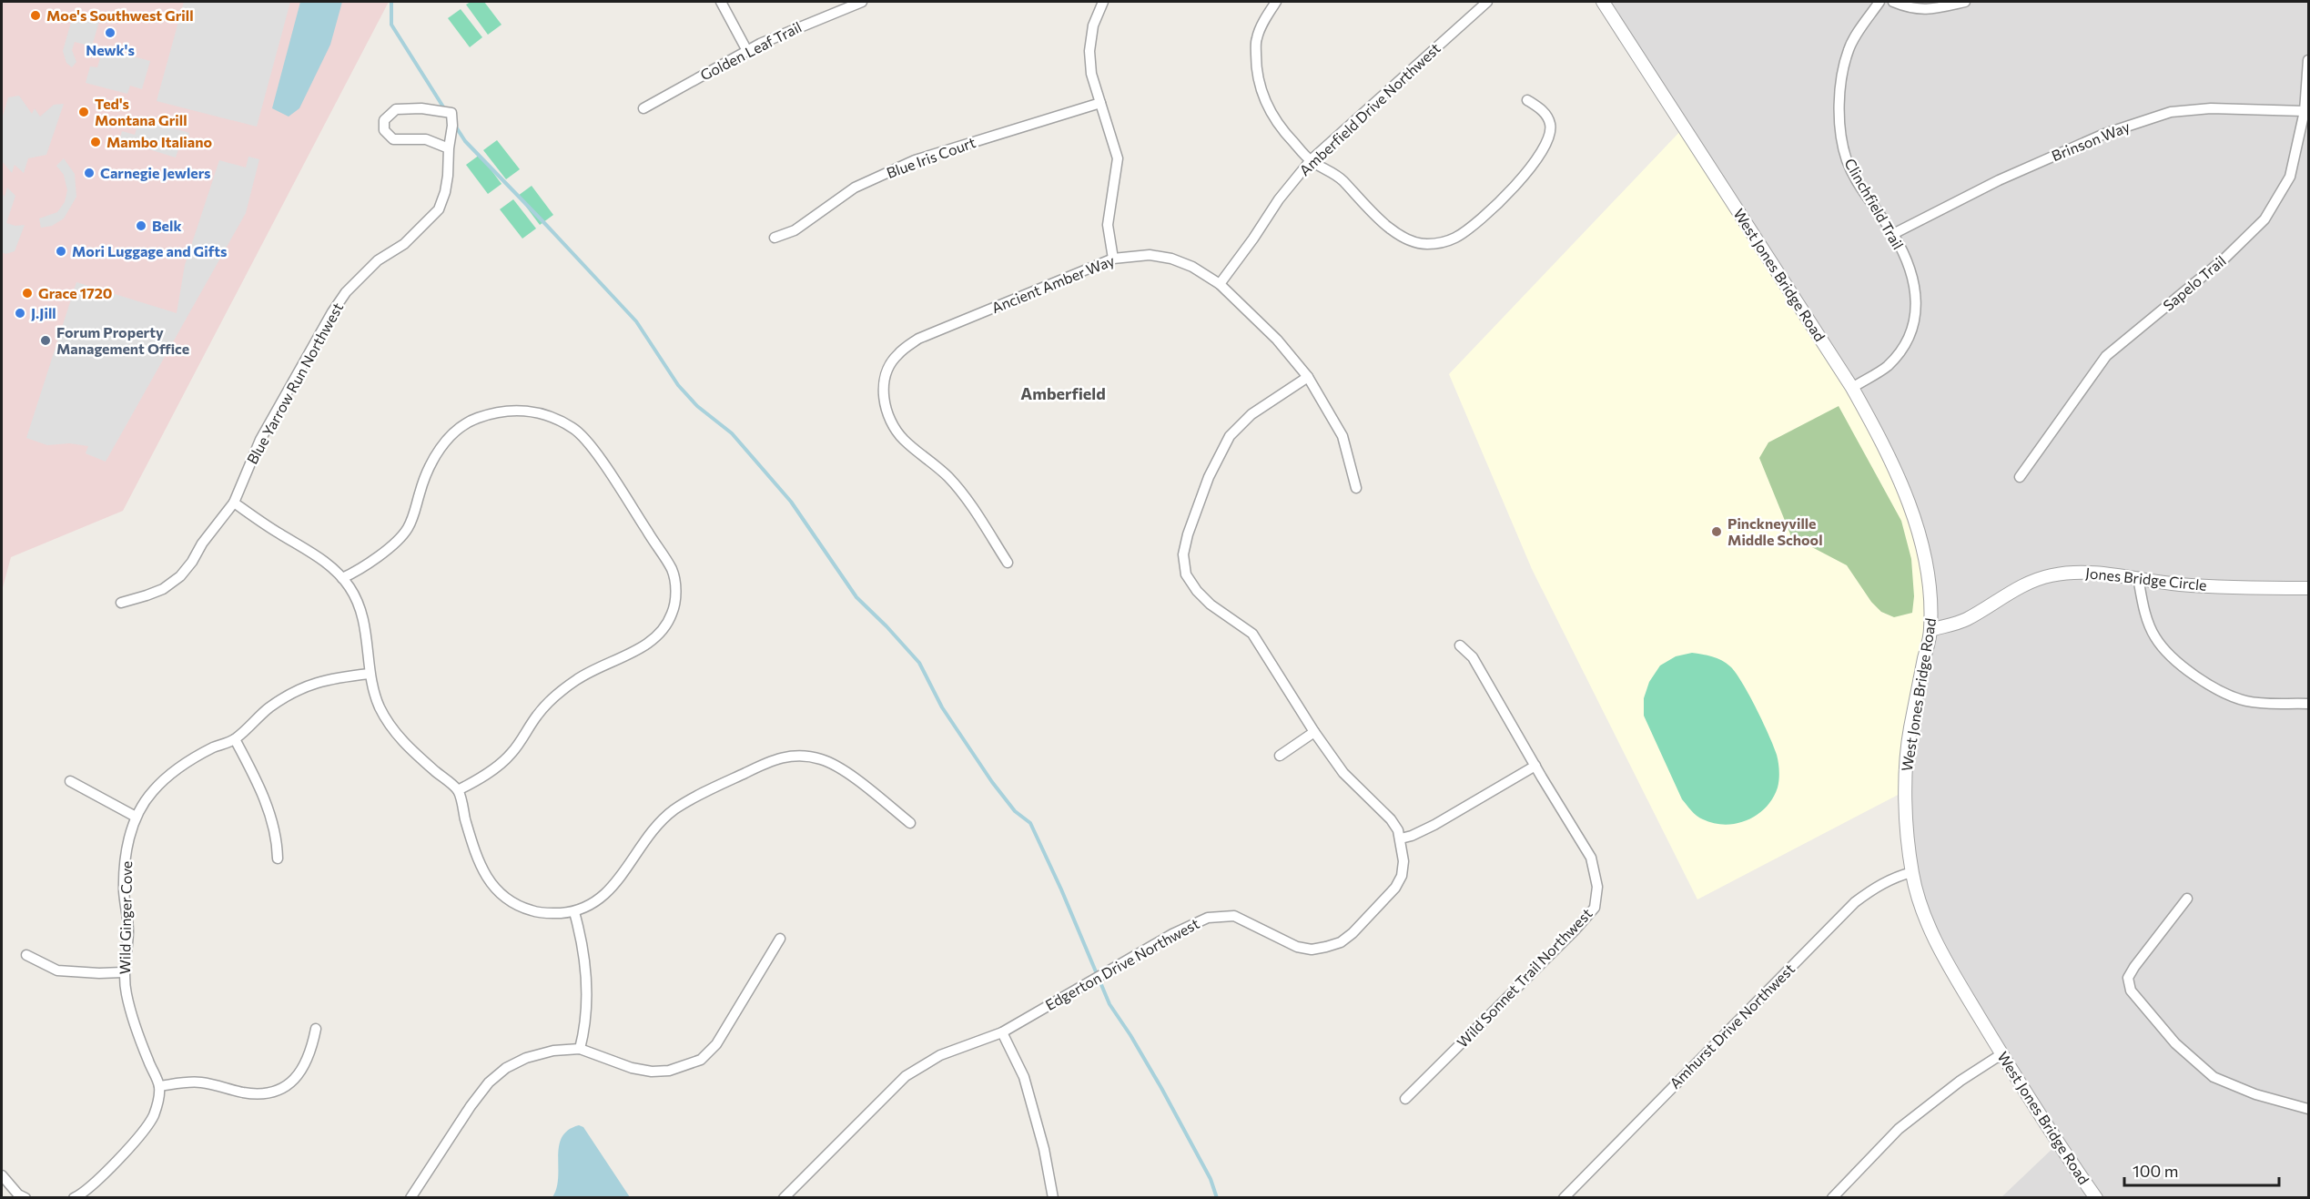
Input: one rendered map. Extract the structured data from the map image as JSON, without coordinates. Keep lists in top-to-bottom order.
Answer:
{
  "streets": {
    "street": [
      "Golden Leaf Trail",
      "Amberfield Drive Northwest",
      "Brinson Way",
      "Blue Iris Court",
      "Clinchfield Trail",
      "West Jones Bridge Road",
      "Sapelo Trail",
      "Ancient Amber Way",
      "Blue Yarrow Run Northwest",
      "Jones Bridge Circle",
      "Wild Ginger Cove",
      "Edgerton Drive Northwest",
      "Wild Sonnet Trail Northwest",
      "Amhurst Drive Northwest"
    ]
  },
  "crossings": [
    ["Amberfield Drive Northwest", "Ancient Amber Way"],
    ["Brinson Way", "Clinchfield Trail"],
    ["Brinson Way", "Sapelo Trail"],
    ["Clinchfield Trail", "West Jones Bridge Road"],
    ["West Jones Bridge Road", "Jones Bridge Circle"],
    ["West Jones Bridge Road", "Amhurst Drive Northwest"],
    ["Ancient Amber Way", "Edgerton Drive Northwest"]
  ],
  "districts": ["Amberfield"],
  "places": [
    "Moe's Southwest Grill",
    "Newk's",
    "Ted's Montana Grill",
    "Mambo Italiano",
    "Carnegie Jewlers",
    "Belk",
    "Mori Luggage and Gifts",
    "Grace 1720",
    "J.Jill",
    "Forum Property Management Office",
    "Pinckneyville Middle School"
  ],
  "scale_bar": "100 m"
}
